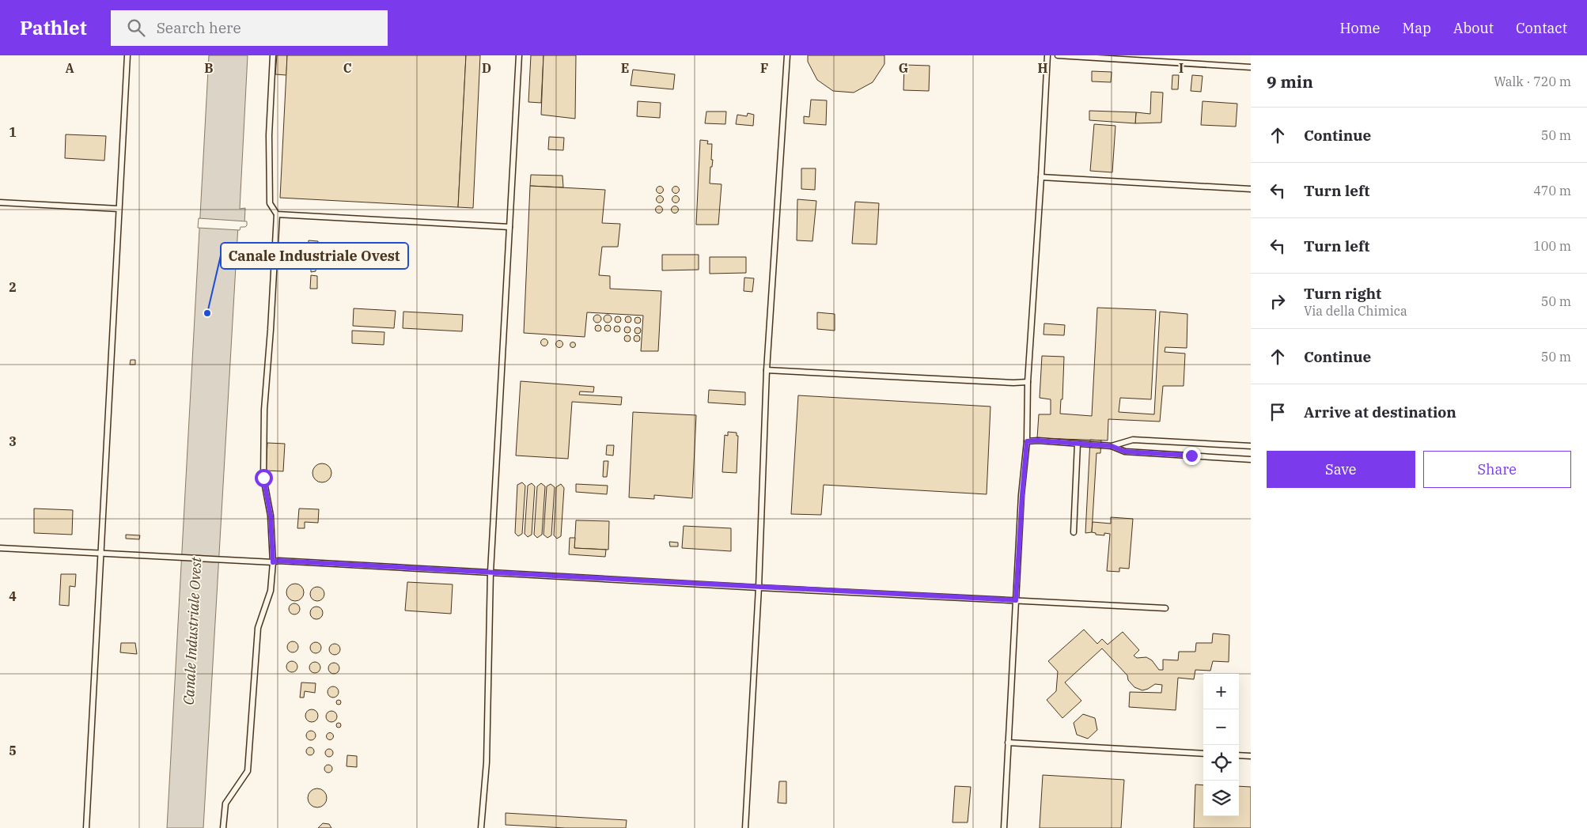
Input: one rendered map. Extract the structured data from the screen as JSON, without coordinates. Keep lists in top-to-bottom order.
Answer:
{
  "water": ["Canale Industriale Ovest"],
  "places": ["Canale Industriale Ovest"],
  "page": {
    "header": "Pathlet",
    "search": "Search here",
    "nav": [
      "Home",
      "Map",
      "About",
      "Contact"
    ],
    "heading": ["9 min", "Walk · 720 m"],
    "list": [
      ["Continue", "50 m"],
      ["Turn left", "470 m"],
      ["Turn left", "100 m"],
      ["Turn right", "Via della Chimica", "50 m"],
      ["Continue", "50 m"],
      "Arrive at destination"
    ],
    "buttons": ["Save", "Share"],
    "map_buttons": ["+", "−"]
  },
  "grid": {
    "columns": [
      "A",
      "B",
      "C",
      "D",
      "E",
      "F",
      "G",
      "H",
      "I"
    ],
    "rows": [
      "1",
      "2",
      "3",
      "4",
      "5"
    ]
  }
}
